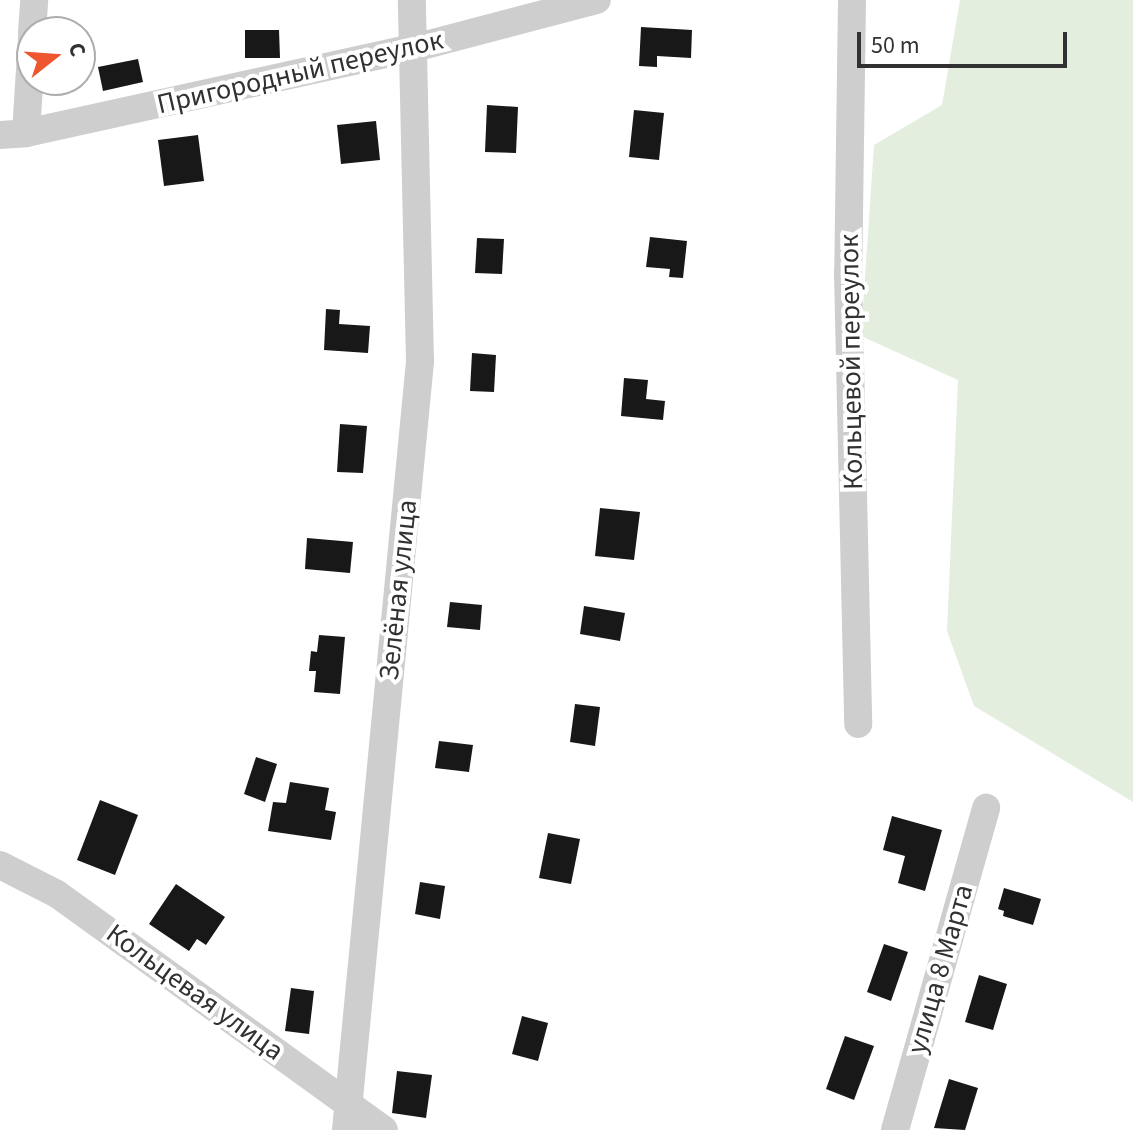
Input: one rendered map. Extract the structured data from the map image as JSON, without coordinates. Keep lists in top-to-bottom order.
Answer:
{
  "streets": {
    "street": [
      "Пригородный переулок",
      "Кольцевой переулок",
      "Зелёная улица",
      "улица 8 Марта",
      "Кольцевая улица"
    ]
  },
  "crossings": [
    ["Пригородный переулок", "Зелёная улица"],
    ["Зелёная улица", "Кольцевая улица"]
  ],
  "scale_bar": "50 m",
  "north": "right"
}
